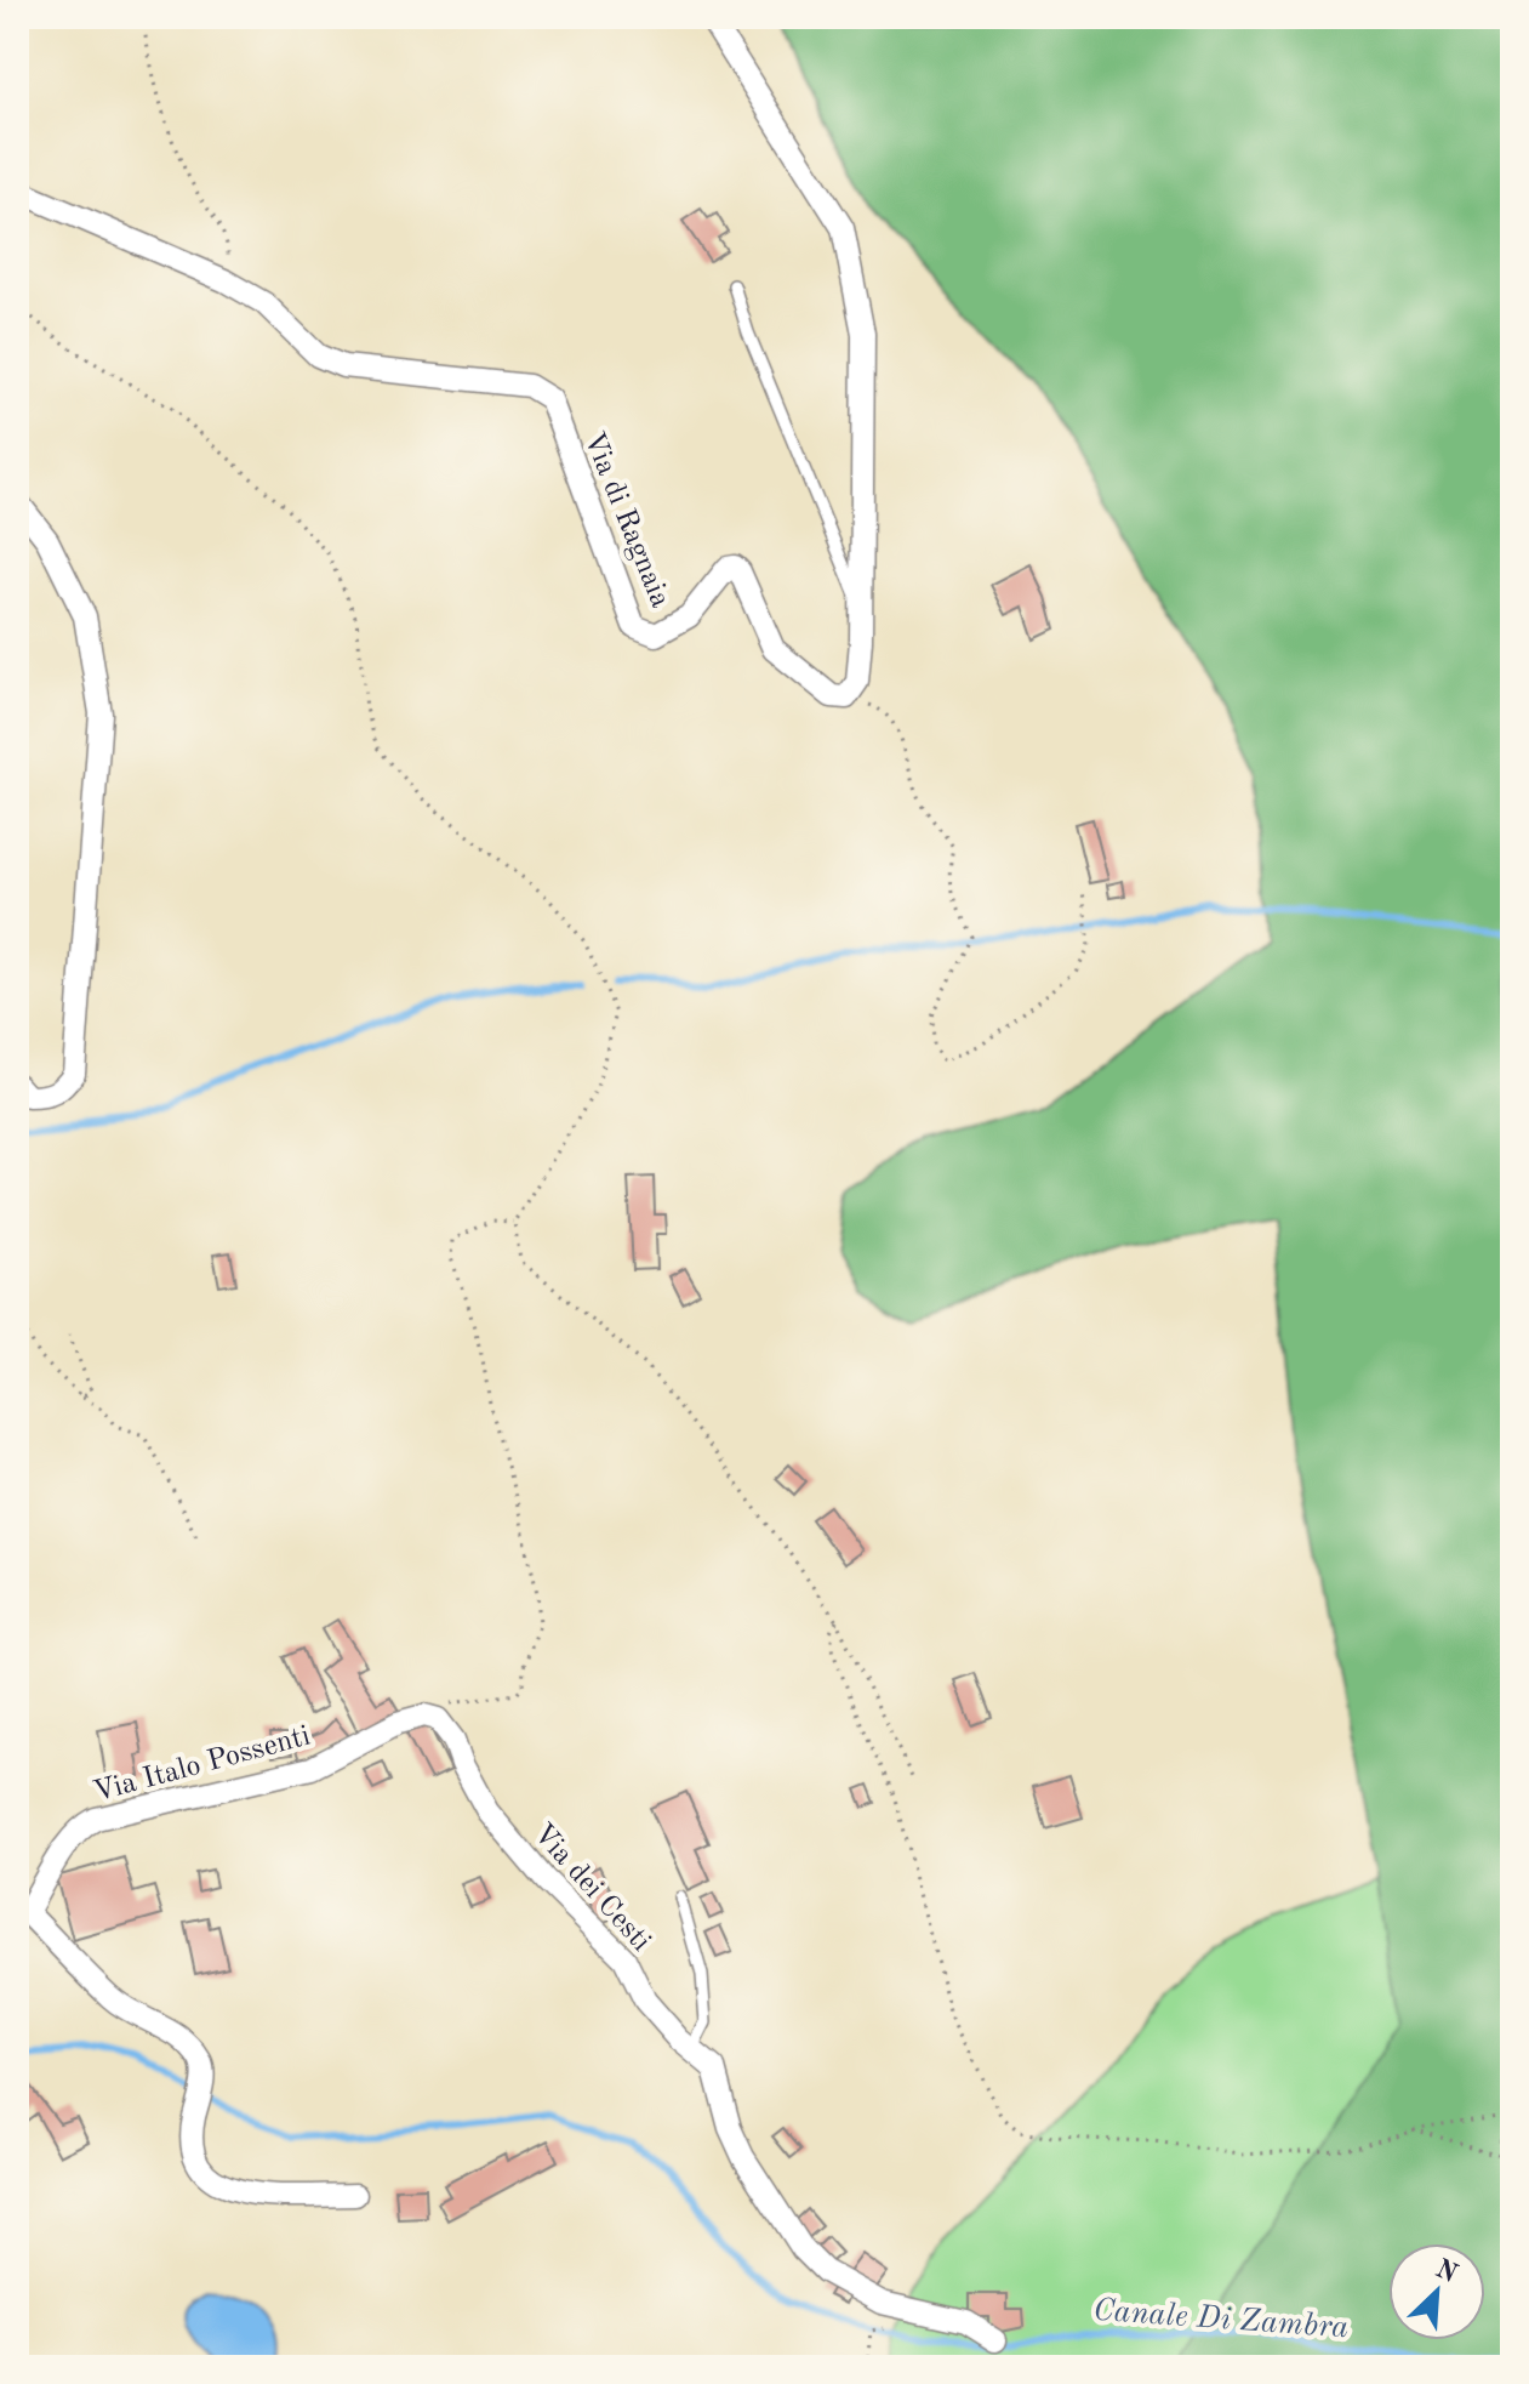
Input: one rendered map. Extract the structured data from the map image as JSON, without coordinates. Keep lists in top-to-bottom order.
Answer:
{
  "streets": {
    "street": ["Via di Ragnaia", "Via Italo Possenti", "Via dei Cesti"]
  },
  "crossings": [
    ["Via Italo Possenti", "Via dei Cesti"]
  ],
  "water": ["Canale Di Zambra"],
  "north": "top right"
}
